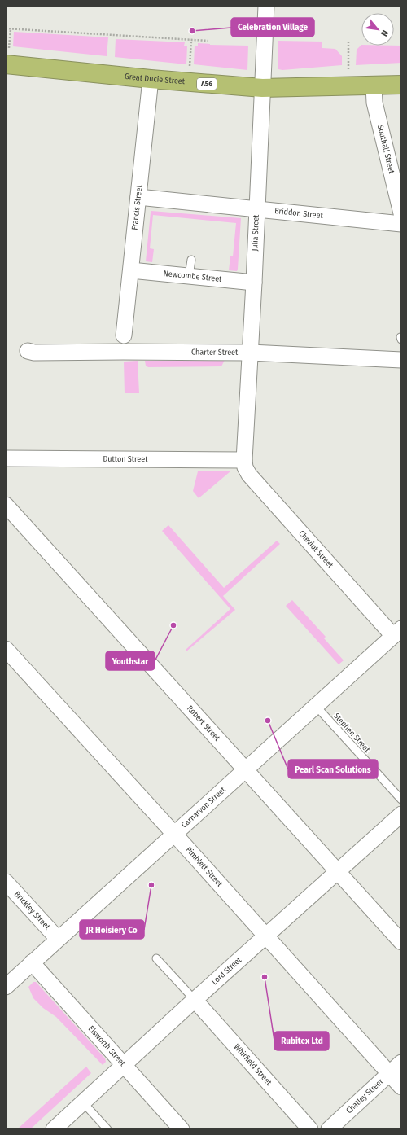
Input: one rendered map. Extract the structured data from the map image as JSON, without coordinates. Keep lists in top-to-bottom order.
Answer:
{
  "streets": {
    "highway": ["Great Ducie Street", "A56"],
    "street": [
      "Southall Street",
      "Francis Street",
      "Briddon Street",
      "Julia Street",
      "Newcombe Street",
      "Charter Street",
      "Dutton Street",
      "Cheviot Street",
      "Robert Street",
      "Carnarvon Street",
      "Pimblett Street",
      "Brickley Street",
      "Lord Street",
      "Elsworth Street",
      "Whitfield Street",
      "Chatley Street"
    ],
    "lane": ["Stephen Street"]
  },
  "crossings": [
    ["Great Ducie Street", "Southall Street"],
    ["Great Ducie Street", "Francis Street"],
    ["Great Ducie Street", "Julia Street"],
    ["Francis Street", "Briddon Street"],
    ["Francis Street", "Newcombe Street"],
    ["Briddon Street", "Julia Street"],
    ["Julia Street", "Newcombe Street"],
    ["Julia Street", "Charter Street"],
    ["Julia Street", "Dutton Street"],
    ["Julia Street", "Cheviot Street"],
    ["Dutton Street", "Cheviot Street"],
    ["Cheviot Street", "Carnarvon Street"],
    ["Robert Street", "Carnarvon Street"],
    ["Robert Street", "Lord Street"],
    ["Stephen Street", "Carnarvon Street"],
    ["Carnarvon Street", "Pimblett Street"],
    ["Carnarvon Street", "Brickley Street"],
    ["Carnarvon Street", "Elsworth Street"],
    ["Pimblett Street", "Lord Street"],
    ["Pimblett Street", "Chatley Street"],
    ["Lord Street", "Elsworth Street"],
    ["Lord Street", "Whitfield Street"]
  ],
  "places": [
    "Celebration Village",
    "Youthstar",
    "Pearl Scan Solutions",
    "JR Hoisiery Co",
    "Rubitex Ltd"
  ],
  "north": "bottom right"
}
